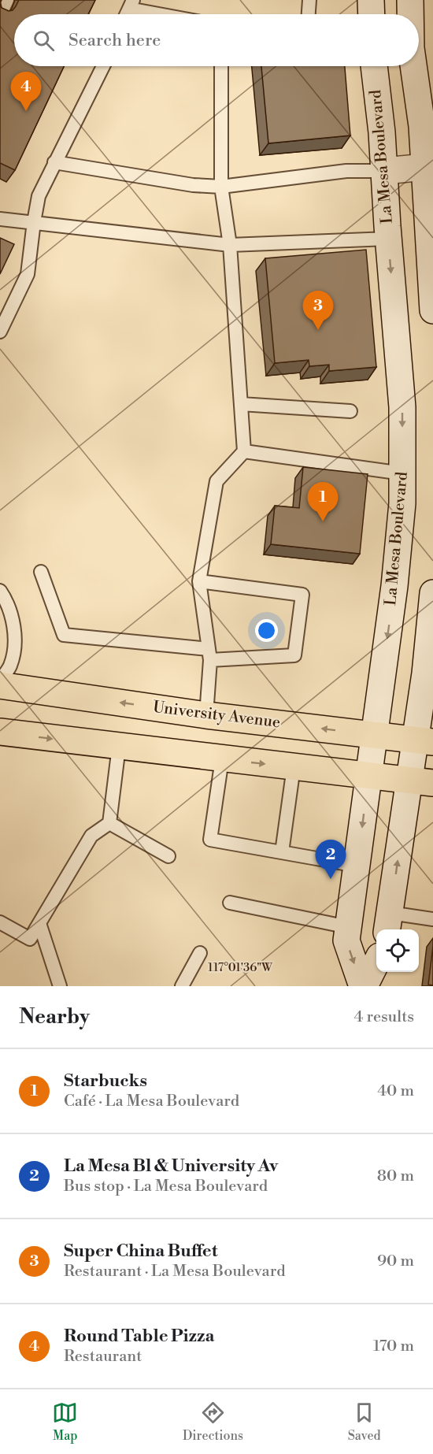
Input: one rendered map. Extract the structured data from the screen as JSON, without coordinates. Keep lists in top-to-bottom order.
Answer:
{
  "streets": {
    "main road": ["La Mesa Boulevard", "University Avenue"]
  },
  "crossings": [
    ["La Mesa Boulevard", "University Avenue"]
  ],
  "page": {
    "search": "Search here",
    "pins": [
      "4",
      "3",
      "1",
      "2"
    ],
    "heading": ["Nearby", "4 results"],
    "list": [
      {
        "mark": "1",
        "name": "Starbucks",
        "note": "Café · La Mesa Boulevard",
        "value": "40 m"
      },
      {
        "mark": "2",
        "name": "La Mesa Bl & University Av",
        "note": "Bus stop · La Mesa Boulevard",
        "value": "80 m"
      },
      {
        "mark": "3",
        "name": "Super China Buffet",
        "note": "Restaurant · La Mesa Boulevard",
        "value": "90 m"
      },
      {
        "mark": "4",
        "name": "Round Table Pizza",
        "note": "Restaurant",
        "value": "170 m"
      }
    ],
    "nav": ["Map", "Directions", "Saved"]
  },
  "coordinates": ["117°01'36\"W"]
}
